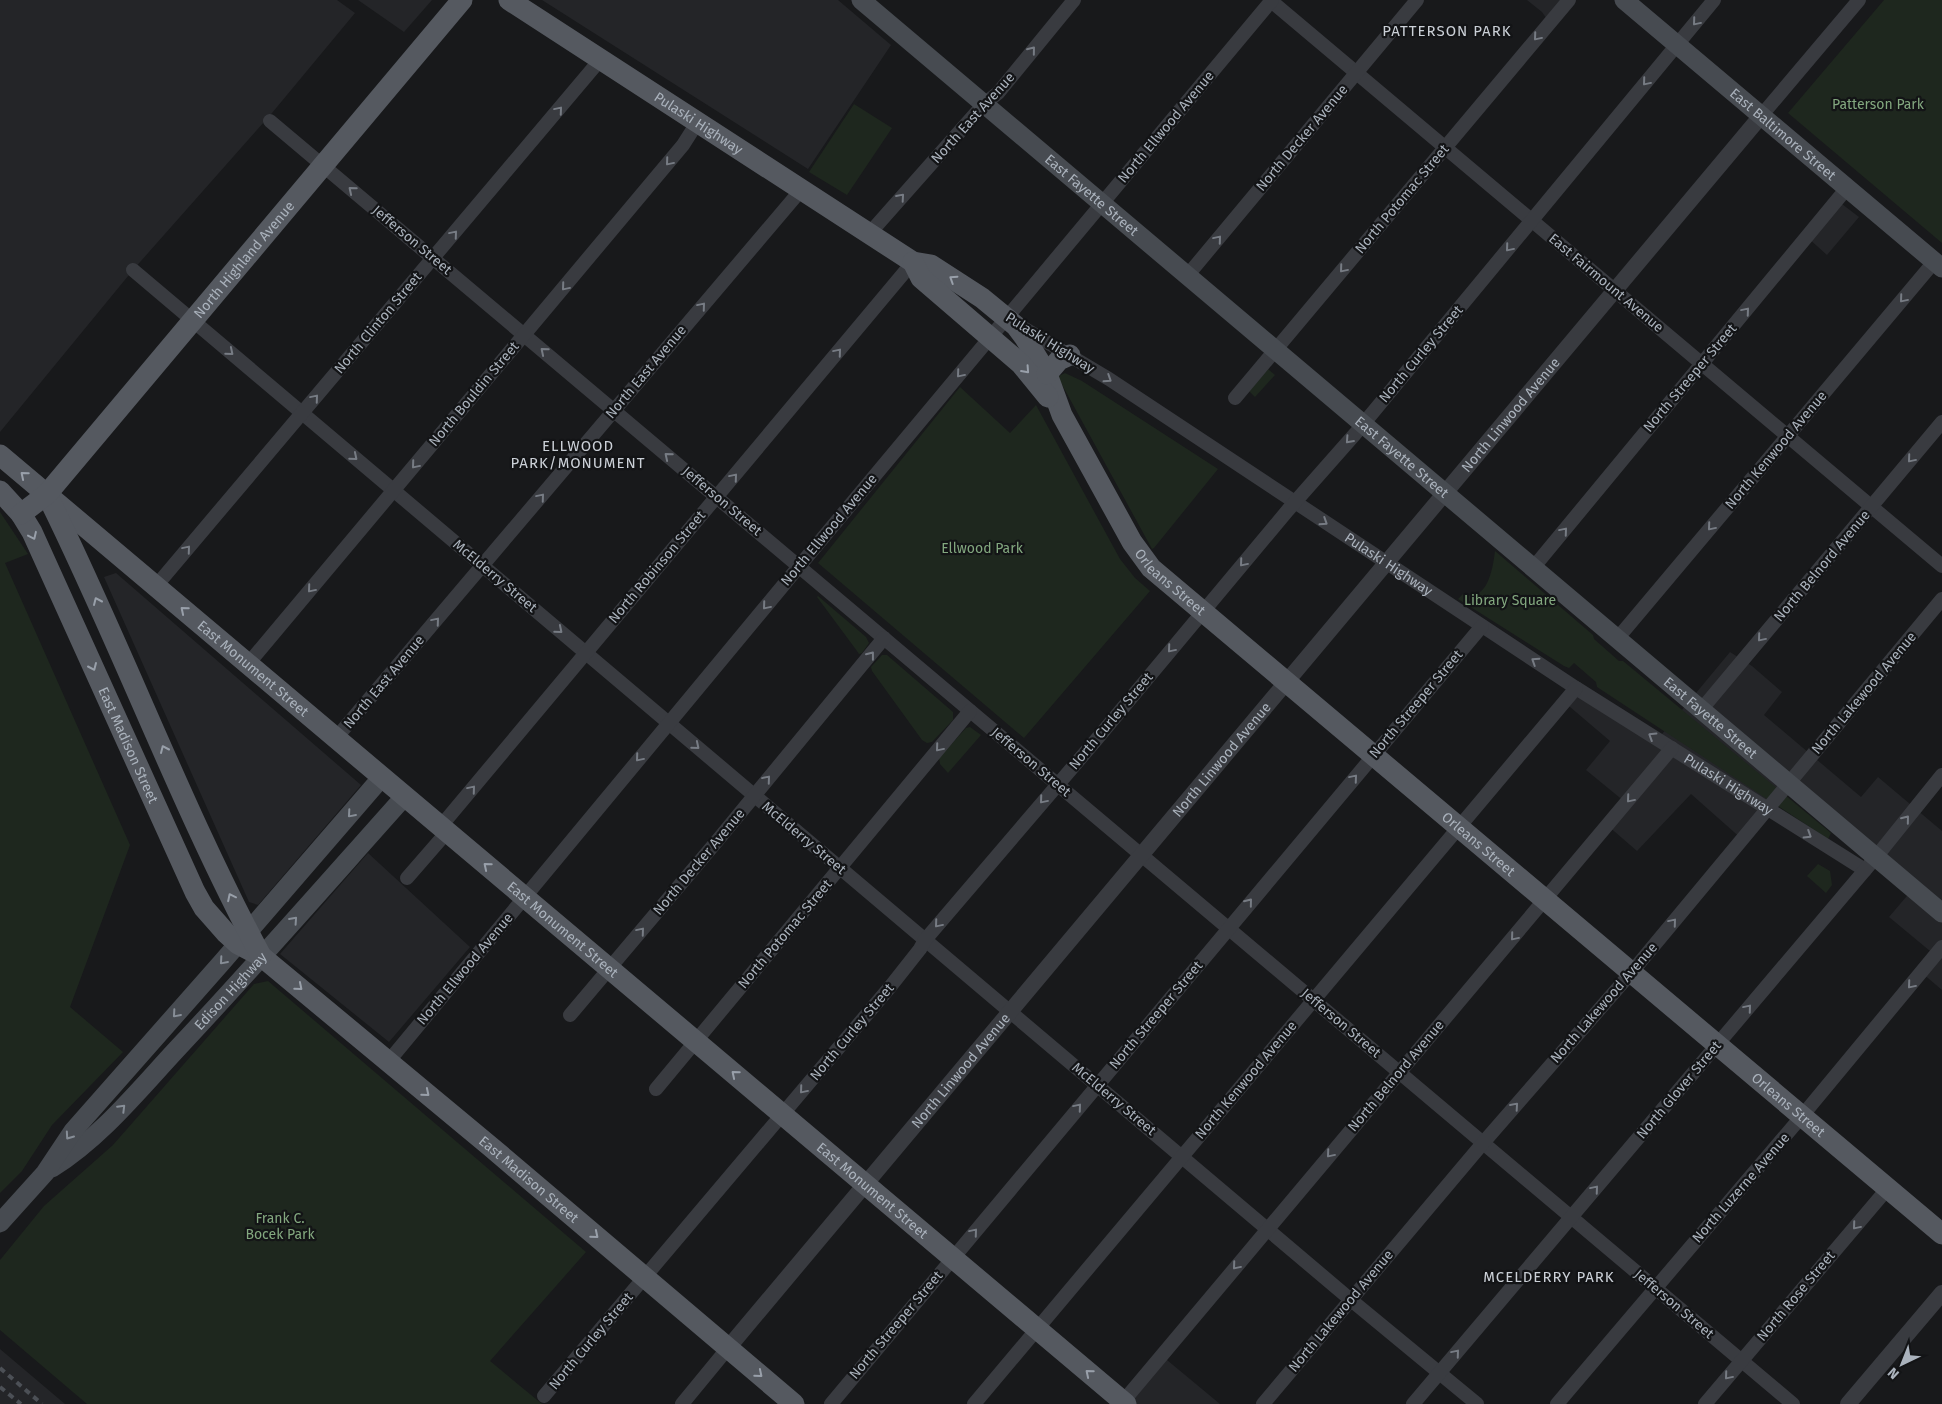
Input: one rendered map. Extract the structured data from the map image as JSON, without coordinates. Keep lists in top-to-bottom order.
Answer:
{
  "streets": {
    "main road": [
      "Pulaski Highway",
      "East Baltimore Street",
      "East Fayette Street",
      "North Highland Avenue",
      "Orleans Street",
      "East Monument Street",
      "East Madison Street",
      "Edison Highway"
    ],
    "street": [
      "North East Avenue",
      "North Ellwood Avenue",
      "North Decker Avenue",
      "North Potomac Street",
      "Jefferson Street",
      "East Fairmount Avenue",
      "North Clinton Street",
      "North Curley Street",
      "North Streeper Street",
      "North Bouldin Street",
      "North Linwood Avenue",
      "North Kenwood Avenue",
      "North Belnord Avenue",
      "North Robinson Street",
      "McElderry Street",
      "North Lakewood Avenue",
      "North Glover Street",
      "North Luzerne Avenue",
      "North Rose Street"
    ]
  },
  "crossings": [
    ["North East Avenue", "Pulaski Highway"],
    ["North East Avenue", "East Fayette Street"],
    ["North East Avenue", "Jefferson Street"],
    ["North East Avenue", "McElderry Street"],
    ["North East Avenue", "East Monument Street"],
    ["Pulaski Highway", "North Ellwood Avenue"],
    ["Pulaski Highway", "East Fayette Street"],
    ["Pulaski Highway", "North Clinton Street"],
    ["Pulaski Highway", "North Curley Street"],
    ["Pulaski Highway", "North Streeper Street"],
    ["Pulaski Highway", "North Bouldin Street"],
    ["Pulaski Highway", "North Linwood Avenue"],
    ["Pulaski Highway", "North Kenwood Avenue"],
    ["Pulaski Highway", "North Belnord Avenue"],
    ["Pulaski Highway", "North Robinson Street"],
    ["Pulaski Highway", "Orleans Street"],
    ["Pulaski Highway", "North Lakewood Avenue"],
    ["Pulaski Highway", "North Glover Street"],
    ["North Ellwood Avenue", "East Fayette Street"],
    ["North Ellwood Avenue", "Jefferson Street"],
    ["North Ellwood Avenue", "East Fairmount Avenue"],
    ["North Ellwood Avenue", "McElderry Street"],
    ["North Ellwood Avenue", "Orleans Street"],
    ["North Ellwood Avenue", "East Monument Street"],
    ["North Ellwood Avenue", "East Madison Street"],
    ["East Baltimore Street", "North Curley Street"],
    ["East Baltimore Street", "North Streeper Street"],
    ["East Baltimore Street", "North Linwood Avenue"],
    ["East Baltimore Street", "North Kenwood Avenue"],
    ["North Decker Avenue", "East Fayette Street"],
    ["North Decker Avenue", "Jefferson Street"],
    ["North Decker Avenue", "East Fairmount Avenue"],
    ["North Decker Avenue", "McElderry Street"],
    ["North Decker Avenue", "East Monument Street"],
    ["East Fayette Street", "North Potomac Street"],
    ["East Fayette Street", "North Curley Street"],
    ["East Fayette Street", "North Streeper Street"],
    ["East Fayette Street", "North Linwood Avenue"],
    ["East Fayette Street", "North Kenwood Avenue"],
    ["East Fayette Street", "North Belnord Avenue"],
    ["East Fayette Street", "North Lakewood Avenue"],
    ["East Fayette Street", "North Glover Street"],
    ["North Potomac Street", "Jefferson Street"],
    ["North Potomac Street", "East Fairmount Avenue"],
    ["North Potomac Street", "McElderry Street"],
    ["North Potomac Street", "East Monument Street"],
    ["Jefferson Street", "North Highland Avenue"],
    ["Jefferson Street", "North Clinton Street"],
    ["Jefferson Street", "North Curley Street"],
    ["Jefferson Street", "North Streeper Street"],
    ["Jefferson Street", "North Bouldin Street"],
    ["Jefferson Street", "North Linwood Avenue"],
    ["Jefferson Street", "North Kenwood Avenue"],
    ["Jefferson Street", "North Belnord Avenue"],
    ["Jefferson Street", "North Robinson Street"],
    ["Jefferson Street", "North Lakewood Avenue"],
    ["Jefferson Street", "North Glover Street"],
    ["Jefferson Street", "North Luzerne Avenue"],
    ["Jefferson Street", "North Rose Street"],
    ["North Highland Avenue", "McElderry Street"],
    ["North Highland Avenue", "East Monument Street"],
    ["North Highland Avenue", "East Madison Street"],
    ["East Fairmount Avenue", "North Curley Street"],
    ["East Fairmount Avenue", "North Streeper Street"],
    ["East Fairmount Avenue", "North Linwood Avenue"],
    ["East Fairmount Avenue", "North Kenwood Avenue"],
    ["East Fairmount Avenue", "North Belnord Avenue"],
    ["North Clinton Street", "McElderry Street"],
    ["North Clinton Street", "East Monument Street"],
    ["North Curley Street", "McElderry Street"],
    ["North Curley Street", "Orleans Street"],
    ["North Curley Street", "East Monument Street"],
    ["North Curley Street", "East Madison Street"],
    ["North Streeper Street", "McElderry Street"],
    ["North Streeper Street", "Orleans Street"],
    ["North Streeper Street", "East Monument Street"],
    ["North Bouldin Street", "McElderry Street"],
    ["North Bouldin Street", "East Monument Street"],
    ["North Linwood Avenue", "McElderry Street"],
    ["North Linwood Avenue", "Orleans Street"],
    ["North Linwood Avenue", "East Monument Street"],
    ["North Linwood Avenue", "East Madison Street"],
    ["North Kenwood Avenue", "McElderry Street"],
    ["North Kenwood Avenue", "Orleans Street"],
    ["North Kenwood Avenue", "East Monument Street"],
    ["North Belnord Avenue", "McElderry Street"],
    ["North Belnord Avenue", "Orleans Street"],
    ["North Belnord Avenue", "East Monument Street"],
    ["North Robinson Street", "McElderry Street"],
    ["North Robinson Street", "East Monument Street"],
    ["McElderry Street", "North Lakewood Avenue"],
    ["McElderry Street", "North Glover Street"],
    ["Orleans Street", "North Lakewood Avenue"],
    ["Orleans Street", "North Glover Street"],
    ["Orleans Street", "North Luzerne Avenue"],
    ["Orleans Street", "North Rose Street"],
    ["East Monument Street", "Edison Highway"],
    ["East Madison Street", "Edison Highway"]
  ],
  "one_way": [
    "North East Avenue",
    "North Ellwood Avenue",
    "North Decker Avenue",
    "North Potomac Street",
    "North Clinton Street",
    "North Curley Street",
    "North Streeper Street",
    "North Bouldin Street",
    "North Belnord Avenue",
    "North Robinson Street",
    "North Lakewood Avenue",
    "North Glover Street",
    "North Luzerne Avenue"
  ],
  "districts": ["PATTERSON PARK", "ELLWOOD PARK/MONUMENT", "MCELDERRY PARK"],
  "parks": [
    "Patterson Park",
    "Ellwood Park",
    "Library Square",
    "Frank C. Bocek Park"
  ],
  "north": "bottom left"
}
